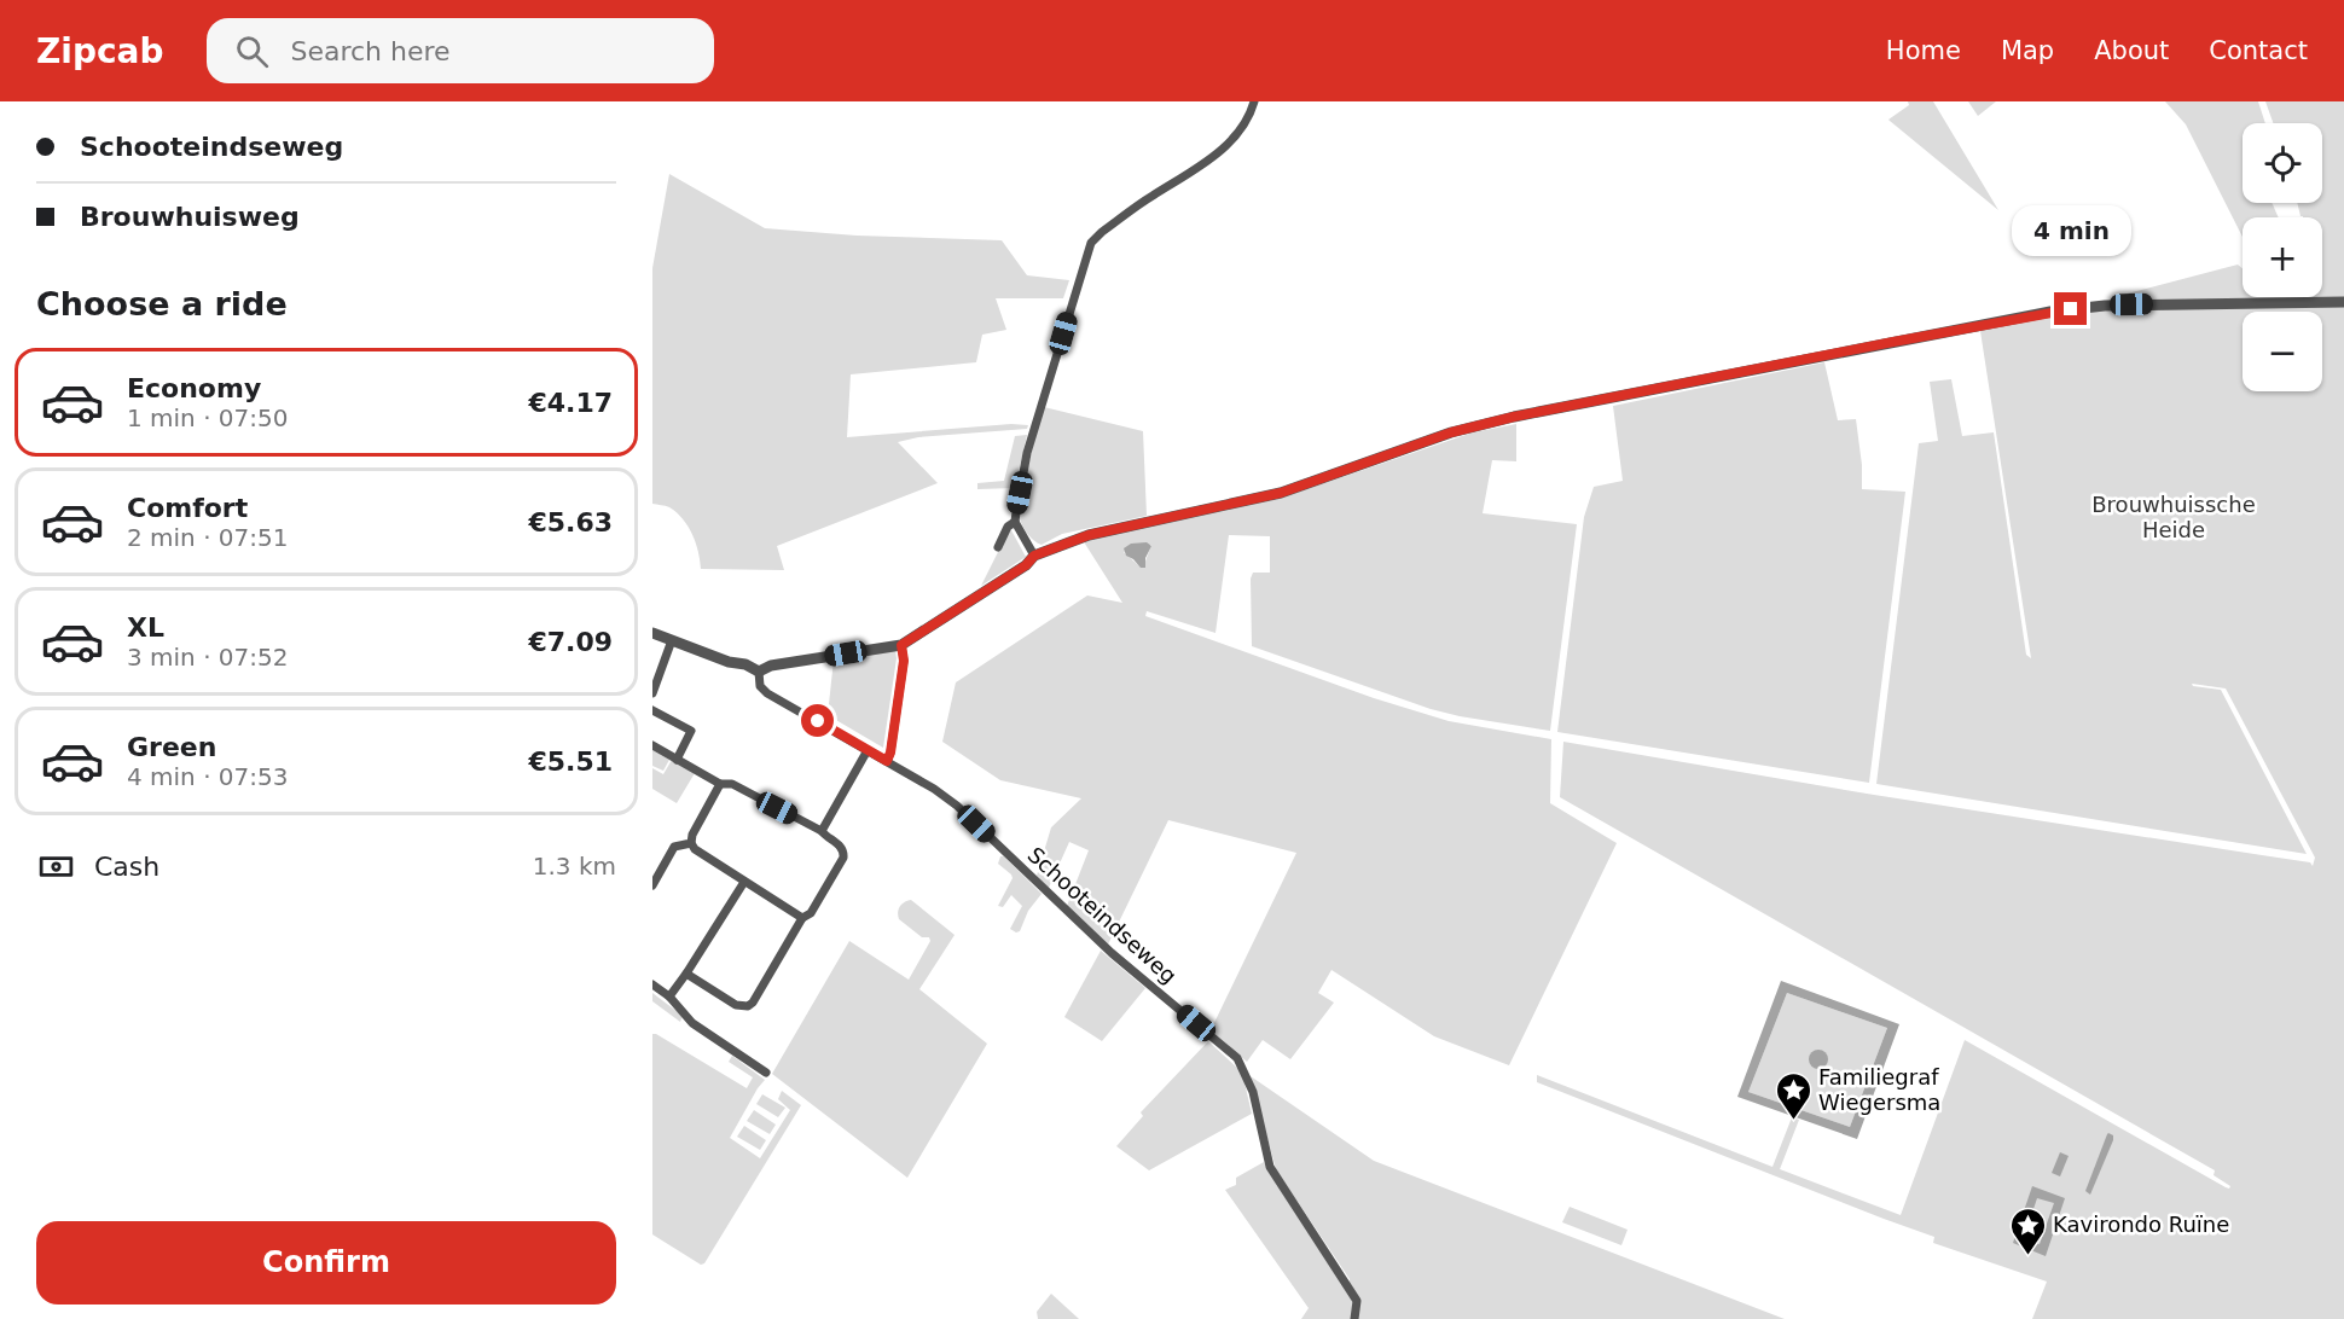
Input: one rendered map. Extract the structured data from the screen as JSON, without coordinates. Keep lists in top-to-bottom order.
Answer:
{
  "streets": {
    "street": ["Schooteindseweg"]
  },
  "parks": ["Brouwhuissche Heide"],
  "places": {
    "place": ["Familiegraf Wiegersma", "Kavirondo Ruïne"]
  },
  "page": {
    "header": "Zipcab",
    "search": "Search here",
    "nav": [
      "Home",
      "Map",
      "About",
      "Contact"
    ],
    "banner": ["Schooteindseweg", "Brouwhuisweg"],
    "map_buttons": ["+", "−"],
    "bubble": "4 min",
    "heading": "Choose a ride",
    "list": [
      {
        "name": "Economy",
        "note": "1 min · 07:50",
        "value": "€4.17"
      },
      {
        "name": "Comfort",
        "note": "2 min · 07:51",
        "value": "€5.63"
      },
      {
        "name": "XL",
        "note": "3 min · 07:52",
        "value": "€7.09"
      },
      {
        "name": "Green",
        "note": "4 min · 07:53",
        "value": "€5.51"
      }
    ],
    "pay": ["Cash", "1.3 km"],
    "buttons": "Confirm"
  }
}
